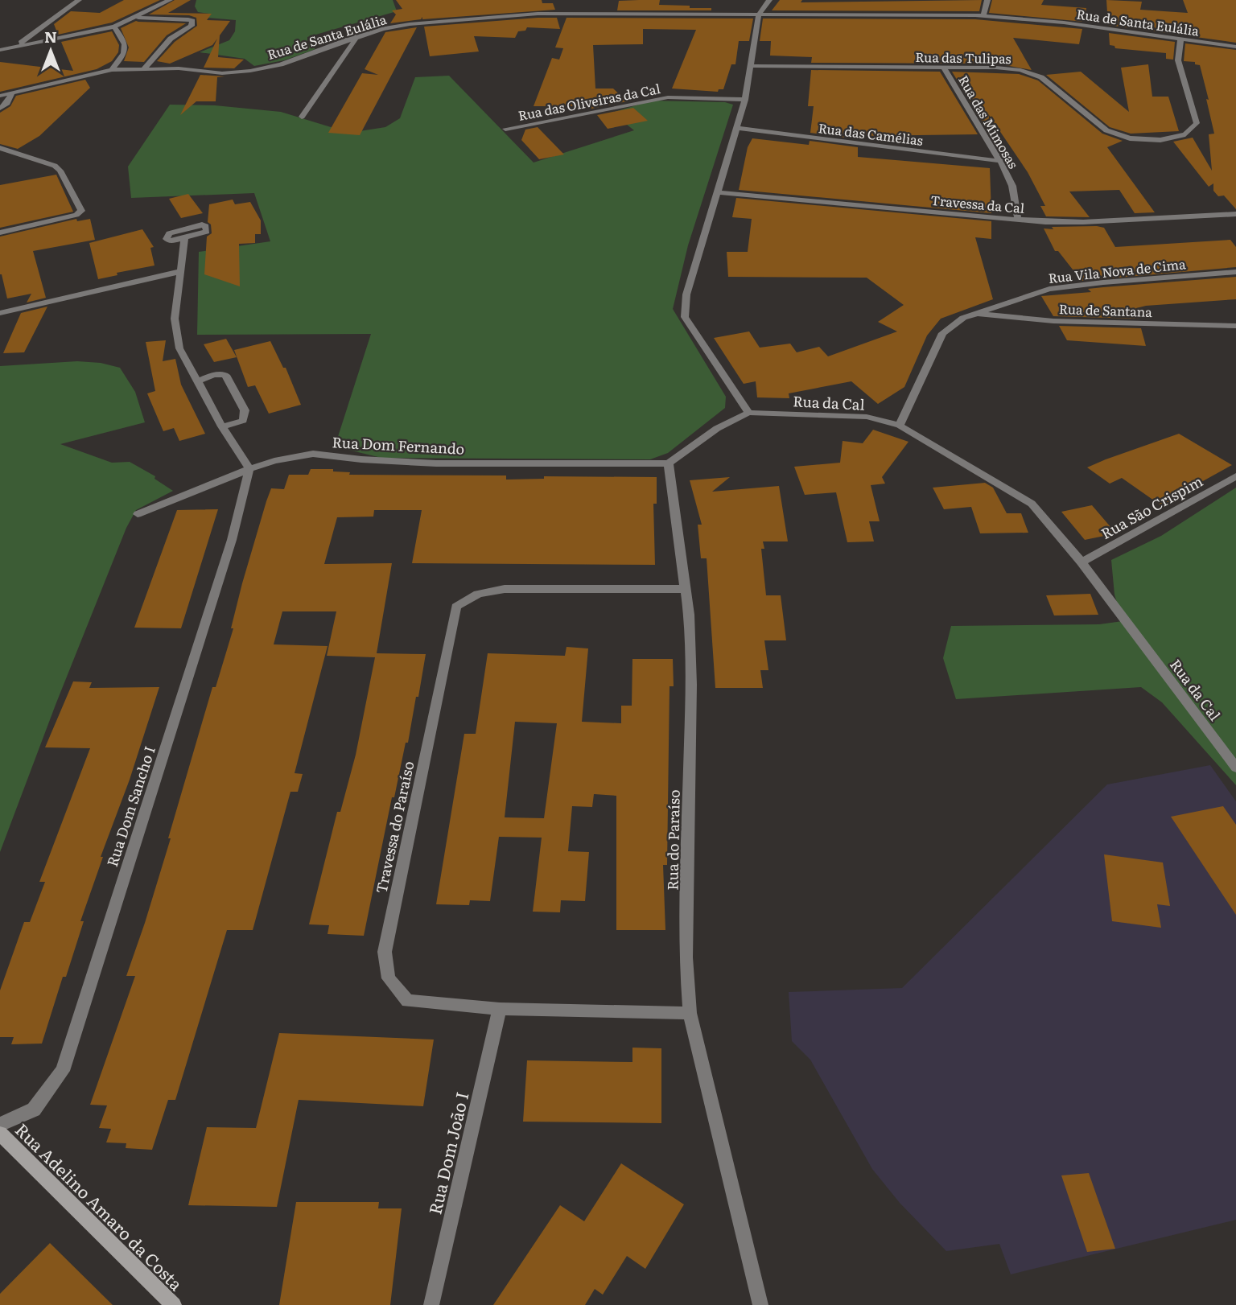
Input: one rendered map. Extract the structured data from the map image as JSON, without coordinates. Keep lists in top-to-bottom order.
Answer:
{
  "streets": {
    "street": [
      "Rua de Santa Eulália",
      "Rua das Tulipas",
      "Rua das Oliveiras da Cal",
      "Rua das Mimosas",
      "Rua das Camélias",
      "Travessa da Cal",
      "Rua Vila Nova de Cima",
      "Rua de Santana",
      "Rua da Cal",
      "Rua Dom Fernando",
      "Rua São Crispim",
      "Rua Dom Sancho I",
      "Travessa do Paraíso",
      "Rua do Paraíso",
      "Rua Dom João I",
      "Rua Adelino Amaro da Costa"
    ]
  },
  "crossings": [
    ["Rua de Santa Eulália", "Rua das Tulipas"],
    ["Rua das Tulipas", "Rua das Mimosas"],
    ["Rua das Mimosas", "Rua das Camélias"],
    ["Rua das Mimosas", "Travessa da Cal"],
    ["Rua Vila Nova de Cima", "Rua de Santana"],
    ["Rua Vila Nova de Cima", "Rua da Cal"],
    ["Rua da Cal", "Rua São Crispim"],
    ["Rua Dom Fernando", "Rua Dom Sancho I"],
    ["Rua Dom Fernando", "Rua do Paraíso"],
    ["Travessa do Paraíso", "Rua do Paraíso"],
    ["Travessa do Paraíso", "Rua Dom João I"]
  ],
  "north": "top"
}
